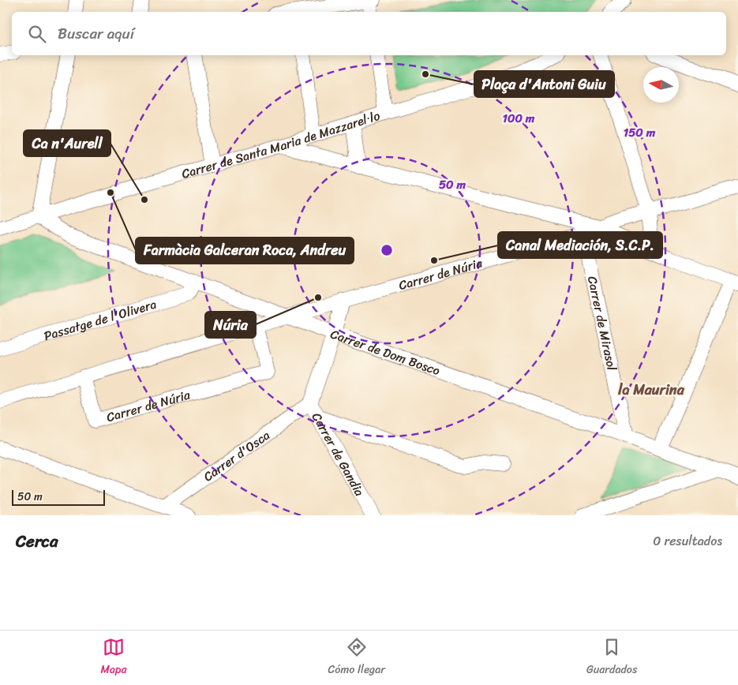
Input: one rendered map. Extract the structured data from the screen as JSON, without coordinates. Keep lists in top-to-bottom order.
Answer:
{
  "streets": {
    "street": [
      "Carrer de Santa Maria de Mazzarel·lo",
      "Carrer de Núria",
      "Passatge de l'Olivera",
      "Carrer de Mirasol",
      "Carrer de Dom Bosco",
      "Carrer de Gandia",
      "Carrer d'Osca"
    ]
  },
  "crossings": [
    ["Carrer de Santa Maria de Mazzarel·lo", "Carrer de Dom Bosco"],
    ["Carrer de Núria", "Carrer de Mirasol"],
    ["Carrer de Núria", "Carrer de Dom Bosco"],
    ["Carrer de Núria", "Carrer de Gandia"],
    ["Passatge de l'Olivera", "Carrer de Dom Bosco"],
    ["Carrer de Mirasol", "Carrer de Dom Bosco"],
    ["Carrer de Dom Bosco", "Carrer de Gandia"],
    ["Carrer de Gandia", "Carrer d'Osca"]
  ],
  "districts": ["la Maurina"],
  "places": [
    "Plaça d'Antoni Guiu",
    "Farmàcia Galceran Roca, Andreu",
    "Ca n'Aurell",
    "Canal Mediación, S.C.P.",
    "Núria"
  ],
  "scale_bar": "50 m",
  "north": "left",
  "page": {
    "search": "Buscar aquí",
    "scale": "50 m",
    "heading": ["Cerca", "0 resultados"],
    "nav": ["Mapa", "Cómo llegar", "Guardados"]
  },
  "rings": ["100 m", "150 m", "50 m"]
}
